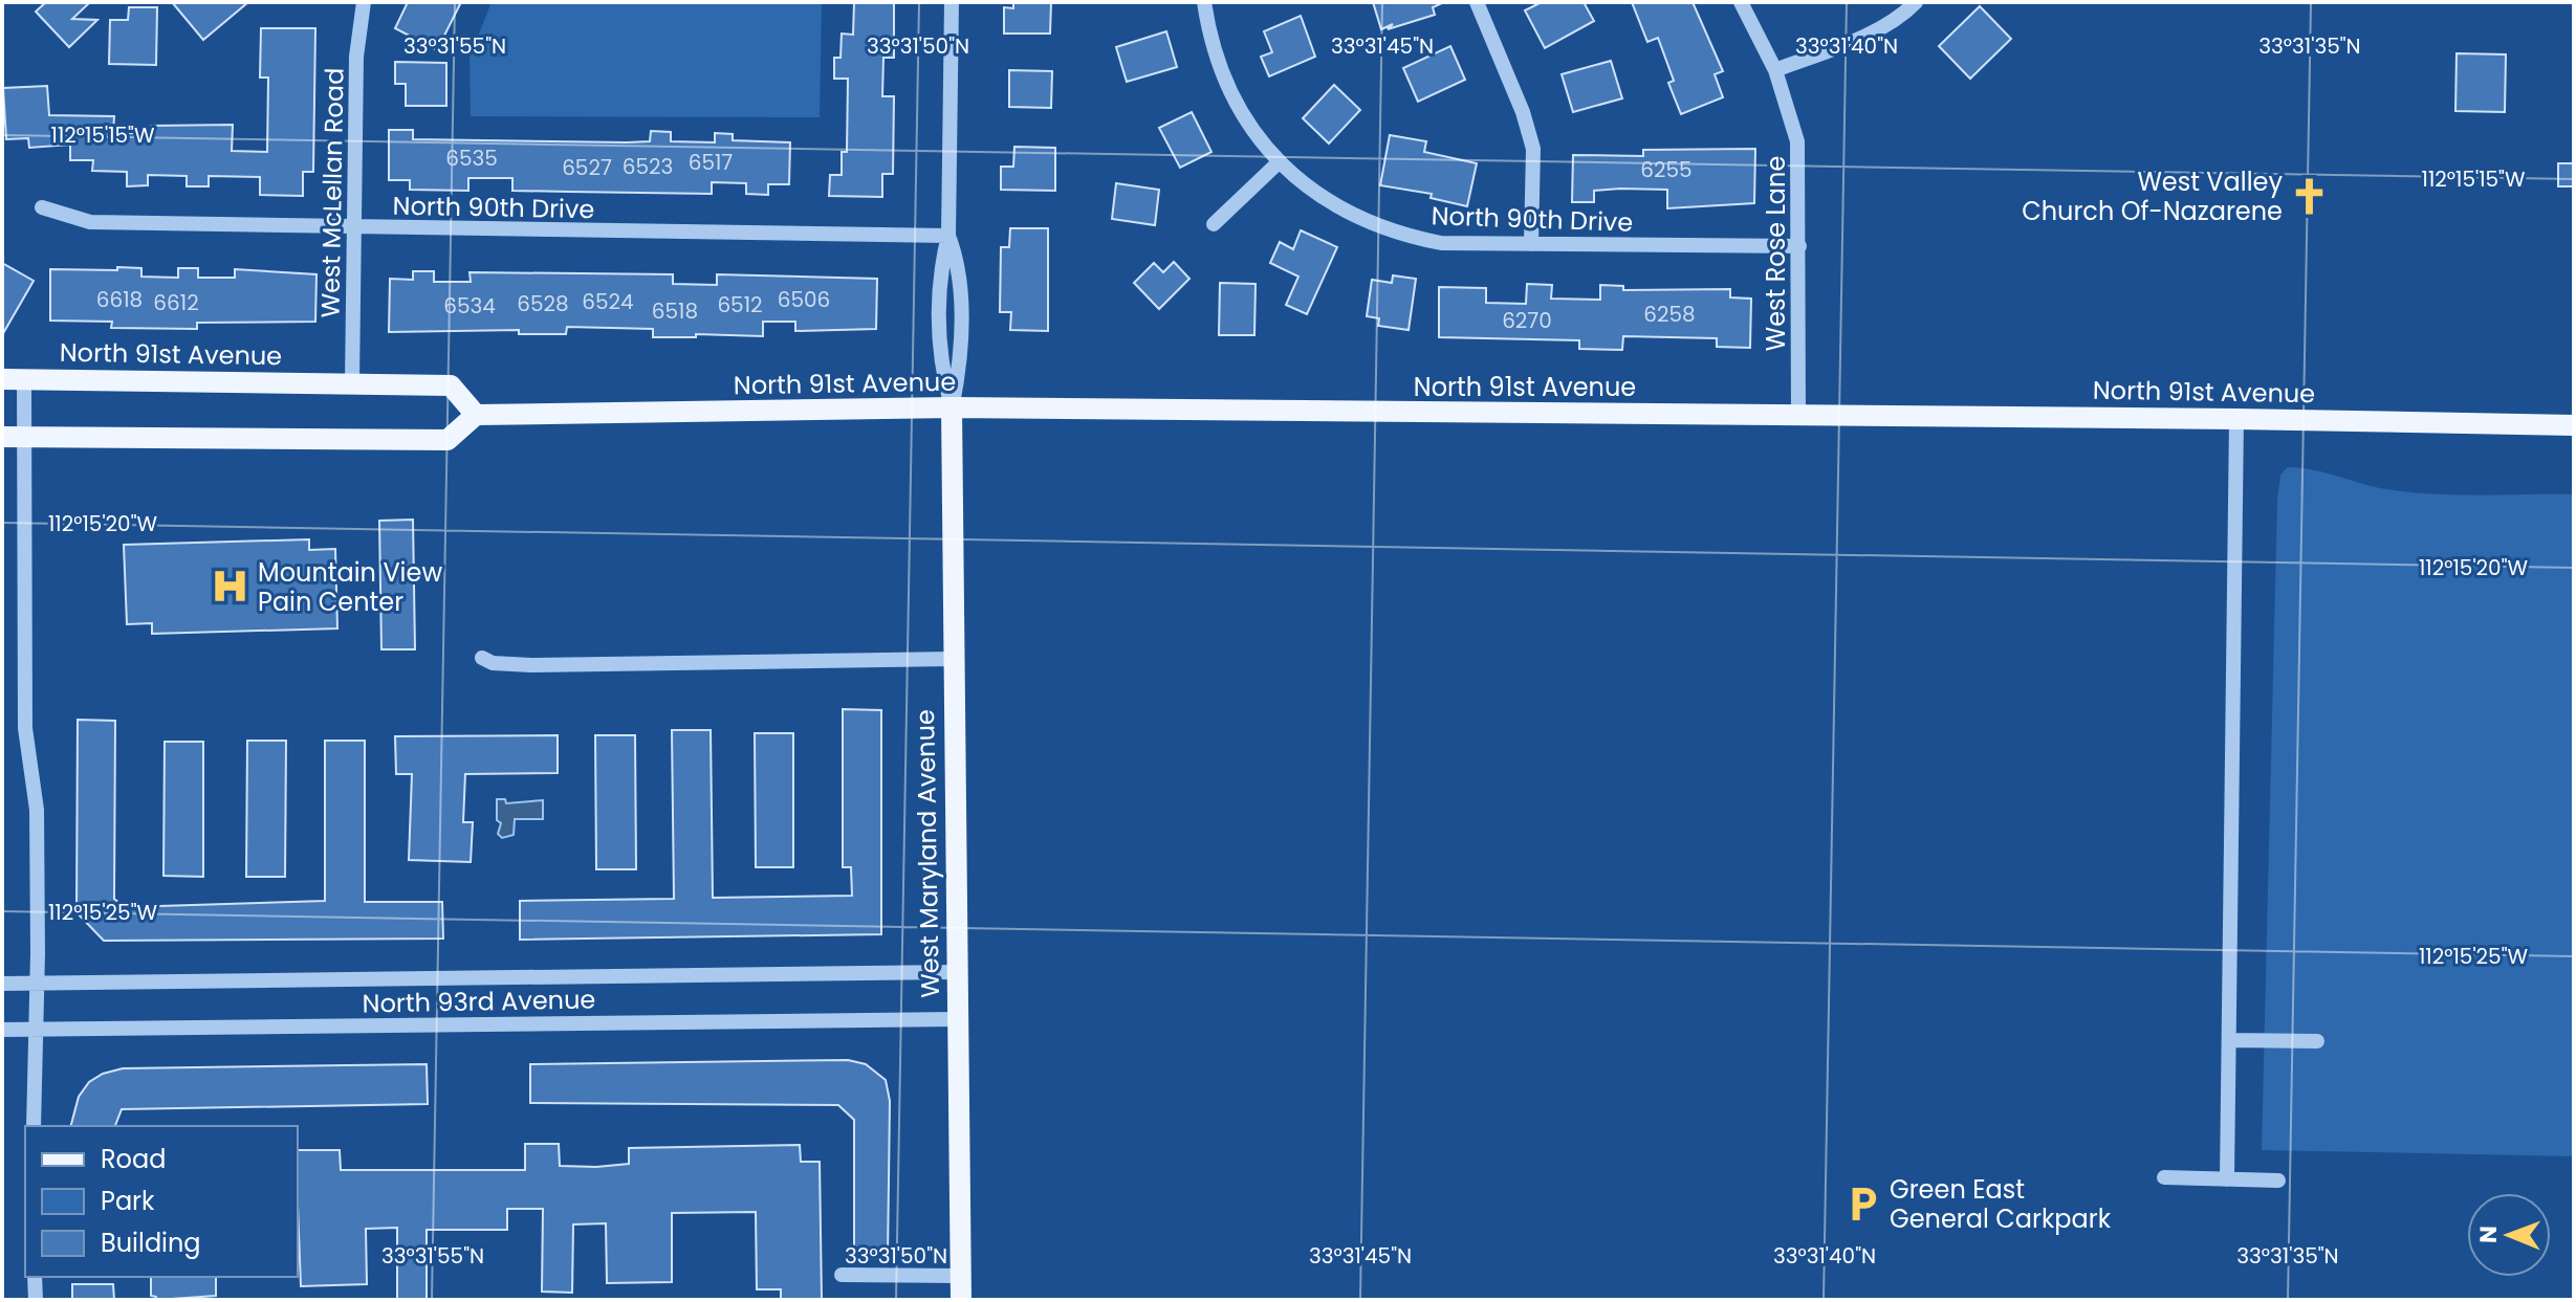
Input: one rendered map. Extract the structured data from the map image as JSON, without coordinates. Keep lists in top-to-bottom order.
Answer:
{
  "streets": {
    "main road": ["North 91st Avenue", "West Maryland Avenue"],
    "street": [
      "West McLellan Road",
      "North 90th Drive",
      "West Rose Lane",
      "North 93rd Avenue"
    ]
  },
  "crossings": [
    ["West McLellan Road", "North 90th Drive"],
    ["West McLellan Road", "North 91st Avenue"],
    ["North 90th Drive", "West Rose Lane"],
    ["North 90th Drive", "West Maryland Avenue"],
    ["West Rose Lane", "North 91st Avenue"],
    ["North 91st Avenue", "West Maryland Avenue"],
    ["West Maryland Avenue", "North 93rd Avenue"]
  ],
  "places": {
    "church": ["West Valley Church Of-Nazarene"],
    "hospital": ["Mountain View Pain Center"],
    "parking": ["Green East General Carkpark"]
  },
  "house_numbers": [
    "6535",
    "6517",
    "6523",
    "6527",
    "6255",
    "6618",
    "6506",
    "6524",
    "6612",
    "6528",
    "6512",
    "6534",
    "6518",
    "6258",
    "6270"
  ],
  "legend": ["Road", "Park", "Building"],
  "north": "left",
  "coordinates": [
    "33°31'55\"N",
    "33°31'50\"N",
    "33°31'45\"N",
    "33°31'40\"N",
    "33°31'35\"N",
    "112°15'15\"W",
    "112°15'20\"W",
    "112°15'25\"W"
  ]
}
